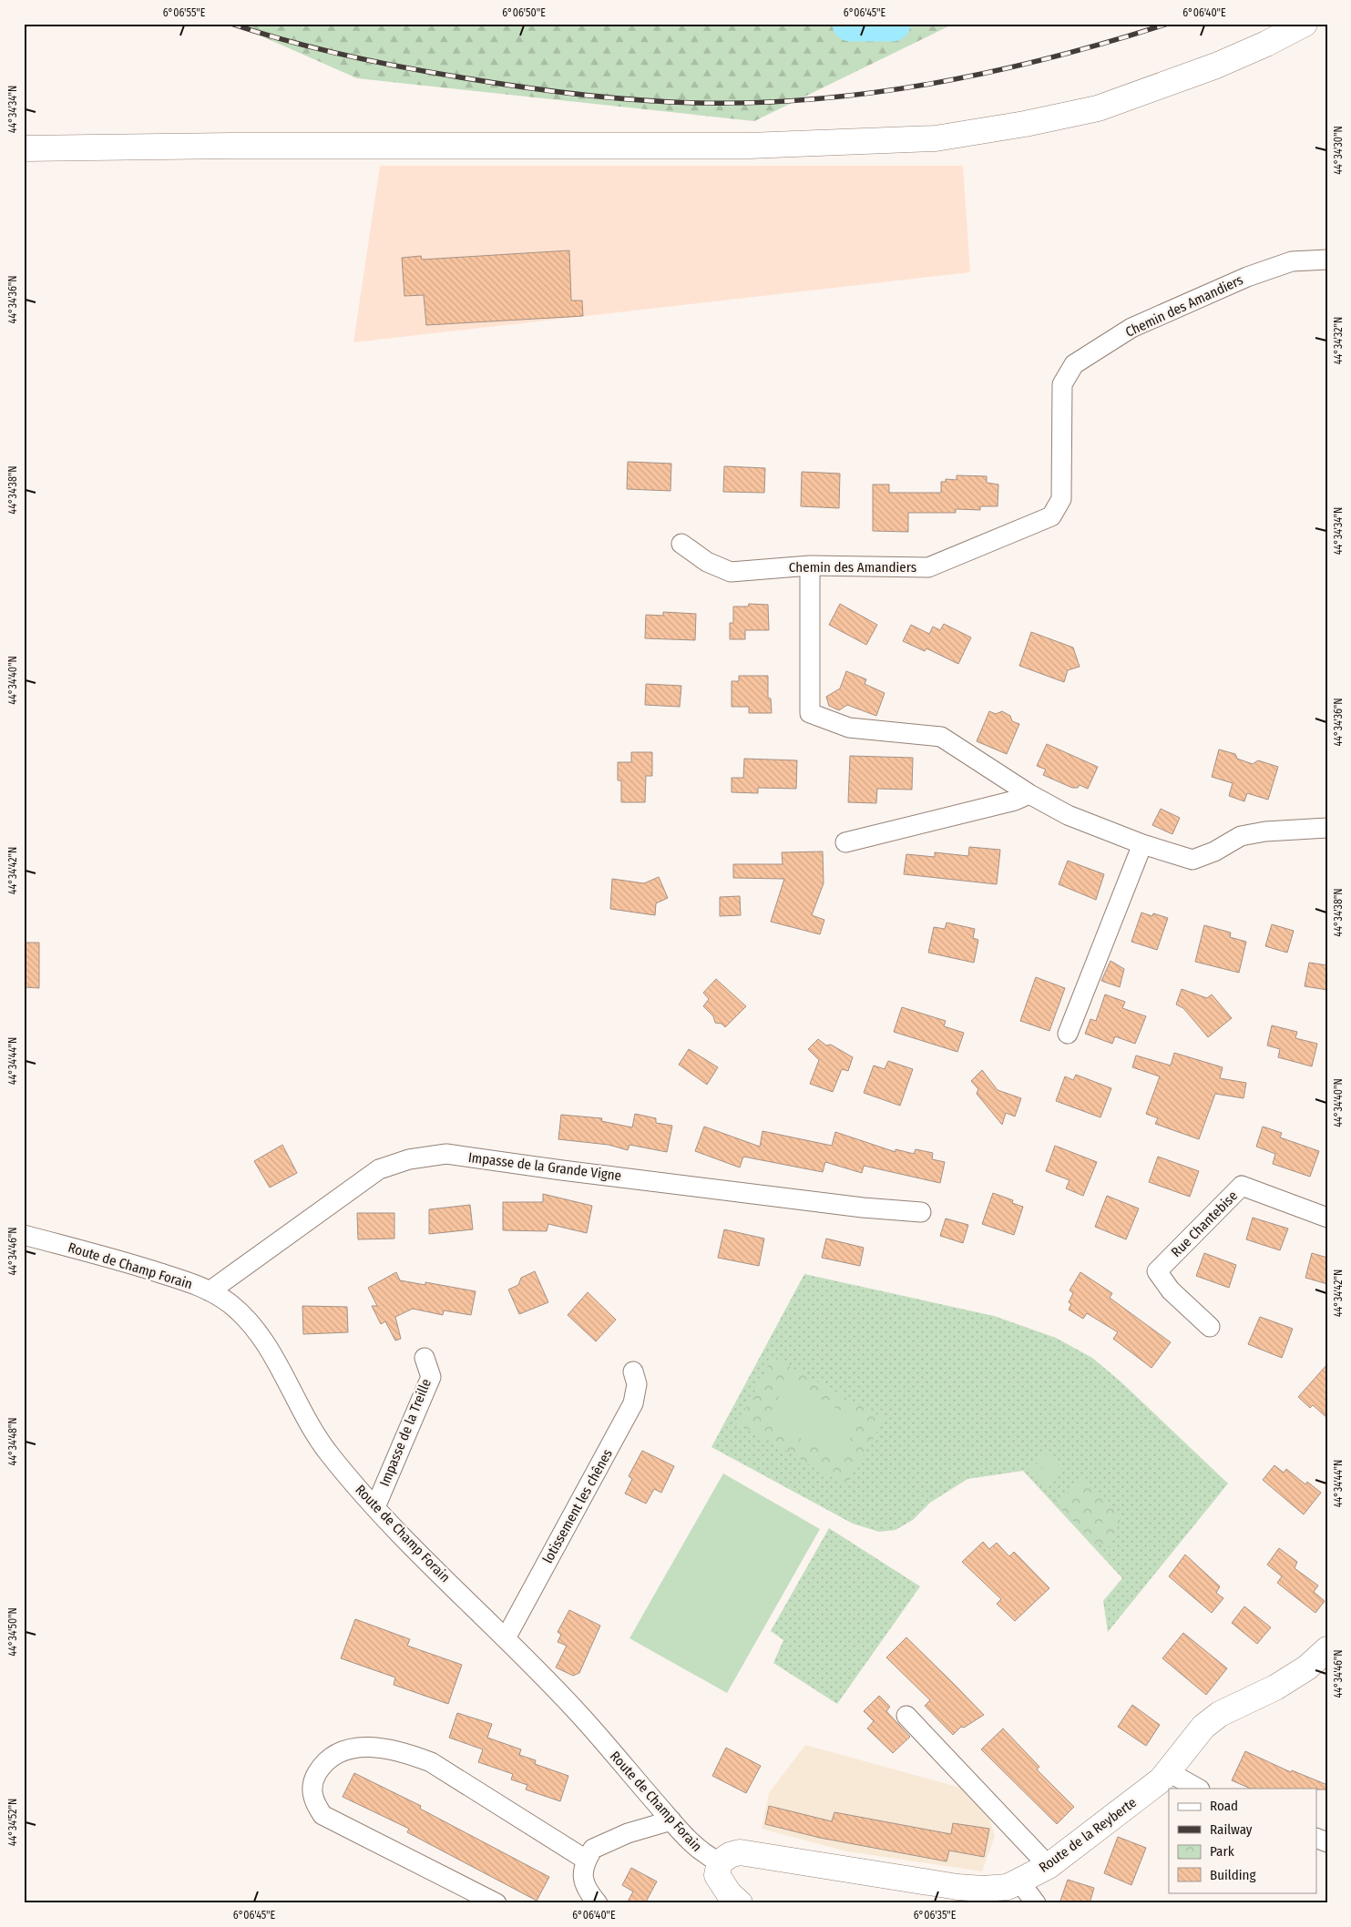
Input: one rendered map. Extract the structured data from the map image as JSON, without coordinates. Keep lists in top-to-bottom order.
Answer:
{
  "streets": {
    "main road": ["Route de la Reyberte"],
    "street": [
      "Chemin des Amandiers",
      "Impasse de la Grande Vigne",
      "Rue Chantebise",
      "Route de Champ Forain",
      "Impasse de la Treille",
      "lotissement les chênes"
    ]
  },
  "crossings": [
    ["Impasse de la Grande Vigne", "Route de Champ Forain"],
    ["Route de Champ Forain", "Impasse de la Treille"],
    ["Route de Champ Forain", "lotissement les chênes"],
    ["Route de Champ Forain", "Route de la Reyberte"]
  ],
  "legend": [
    "Road",
    "Railway",
    "Park",
    "Building"
  ],
  "coordinates": [
    "6°06'55\"E",
    "6°06'50\"E",
    "6°06'45\"E",
    "6°06'40\"E",
    "44°34'34\"N",
    "44°34'30\"N",
    "44°34'36\"N",
    "44°34'32\"N",
    "44°34'38\"N",
    "44°34'40\"N",
    "44°34'42\"N",
    "44°34'44\"N",
    "44°34'46\"N",
    "44°34'48\"N",
    "44°34'50\"N",
    "44°34'52\"N",
    "6°06'35\"E"
  ]
}
